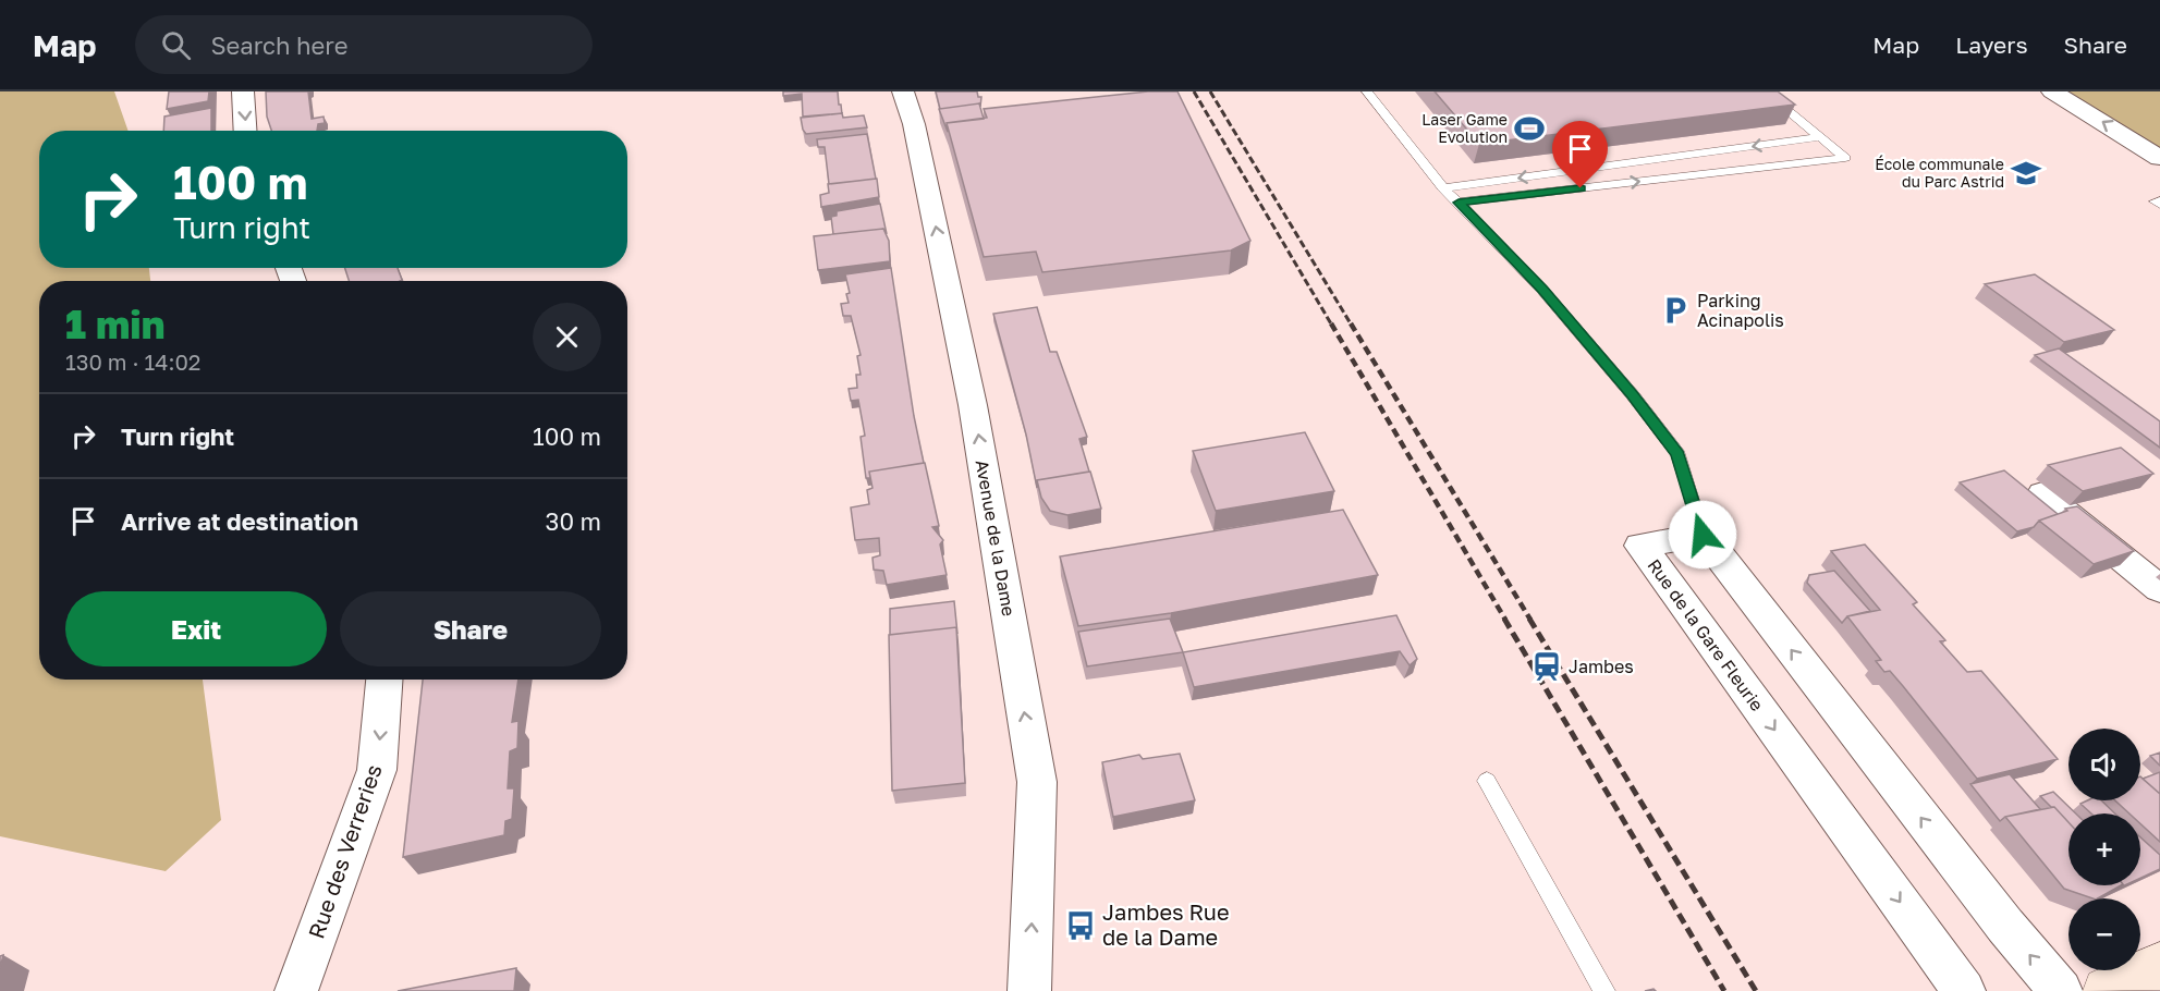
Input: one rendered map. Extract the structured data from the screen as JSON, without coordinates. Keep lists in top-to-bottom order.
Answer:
{
  "streets": {
    "street": ["Avenue de la Dame", "Rue de la Gare Fleurie", "Rue des Verreries"]
  },
  "one_way": ["Avenue de la Dame", "Rue des Verreries"],
  "places": {
    "sports": ["Laser Game Evolution"],
    "school or university": ["École communale du Parc Astrid"],
    "parking": ["Parking Acinapolis"],
    "station": ["Jambes"],
    "bus stop": ["Jambes Rue de la Dame"]
  },
  "page": {
    "header": "Map",
    "search": "Search here",
    "nav": ["Map", "Layers", "Share"],
    "turn": ["100 m", "Turn right"],
    "heading": ["1 min", "130 m · 14:02"],
    "list": [
      {
        "name": "Turn right",
        "value": "100 m"
      },
      {
        "name": "Arrive at destination",
        "value": "30 m"
      }
    ],
    "buttons": ["Exit", "Share"],
    "map_buttons": ["+", "−"]
  }
}
